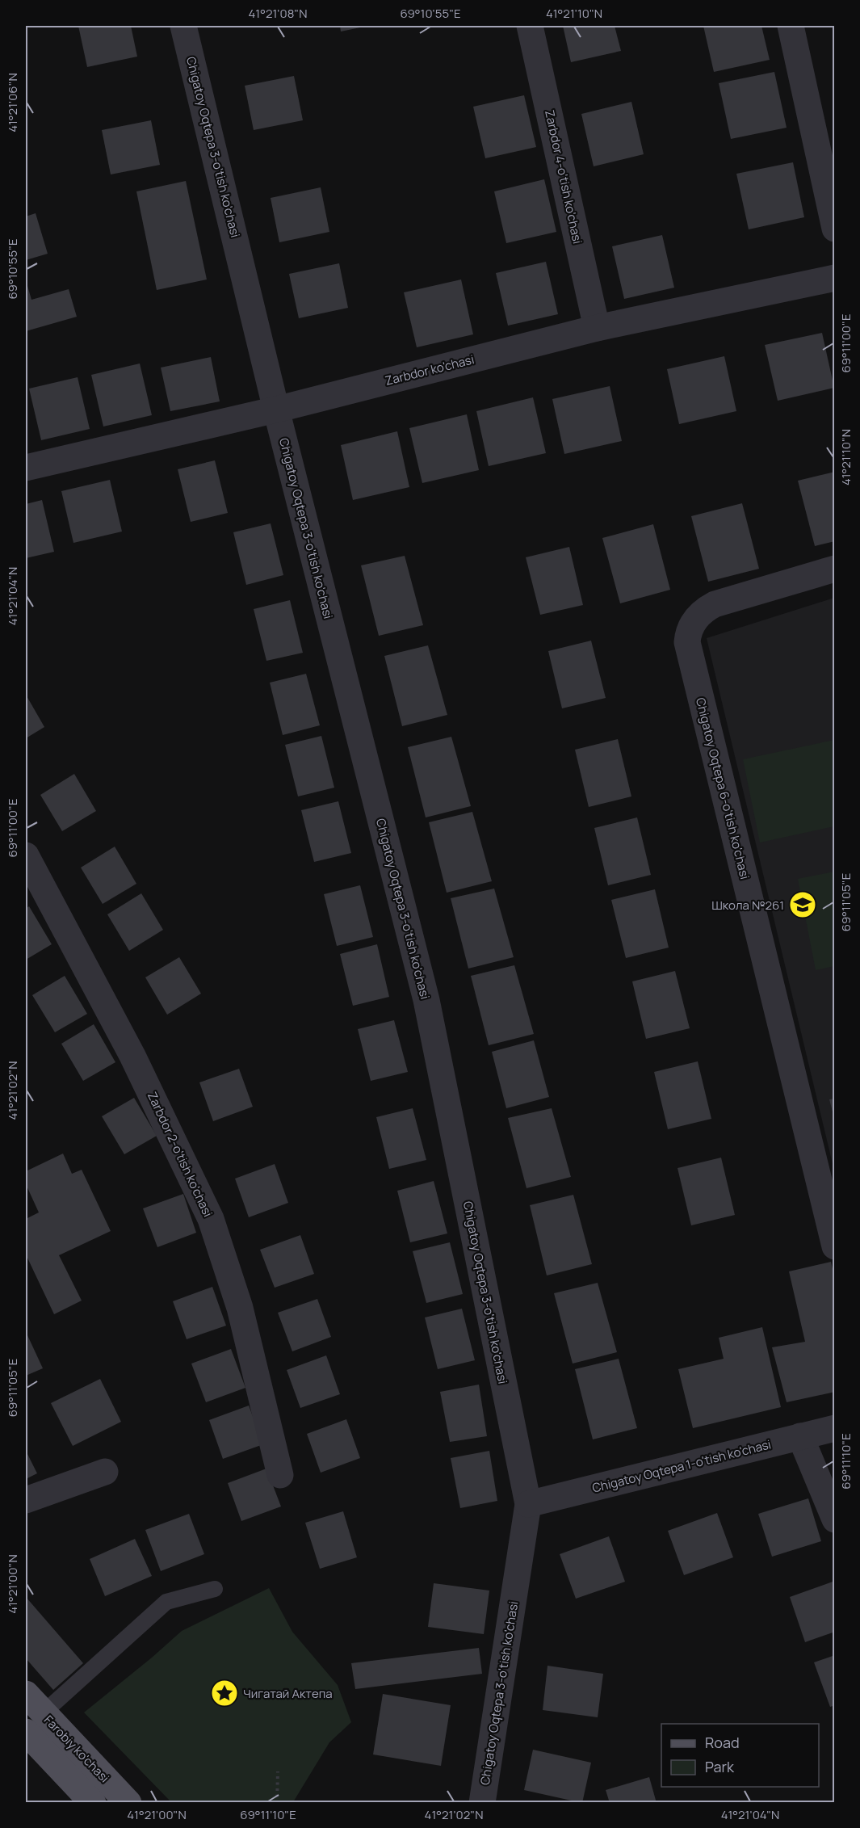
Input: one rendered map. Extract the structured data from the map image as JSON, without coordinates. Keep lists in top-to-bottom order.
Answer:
{
  "streets": {
    "main road": ["Farobiy ko'chasi"],
    "street": [
      "Chigatoy Oqtepa 3-o'tish ko'chasi",
      "Zarbdor 4-o'tish ko'chasi",
      "Zarbdor ko'chasi",
      "Chigatoy Oqtepa 6-o'tish ko'chasi",
      "Zarbdor 2-o'tish ko'chasi",
      "Chigatoy Oqtepa 1-o'tish ko'chasi"
    ]
  },
  "crossings": [
    ["Chigatoy Oqtepa 3-o'tish ko'chasi", "Zarbdor ko'chasi"],
    ["Chigatoy Oqtepa 3-o'tish ko'chasi", "Chigatoy Oqtepa 1-o'tish ko'chasi"],
    ["Zarbdor 4-o'tish ko'chasi", "Zarbdor ko'chasi"]
  ],
  "places": {
    "school or university": ["Школа №261"],
    "place": ["Чигатай Актепа"]
  },
  "legend": ["Road", "Park"],
  "coordinates": [
    "41°21'08\"N",
    "69°10'55\"E",
    "41°21'10\"N",
    "41°21'06\"N",
    "69°11'00\"E",
    "41°21'04\"N",
    "69°11'05\"E",
    "41°21'02\"N",
    "69°11'10\"E",
    "41°21'00\"N"
  ]
}
